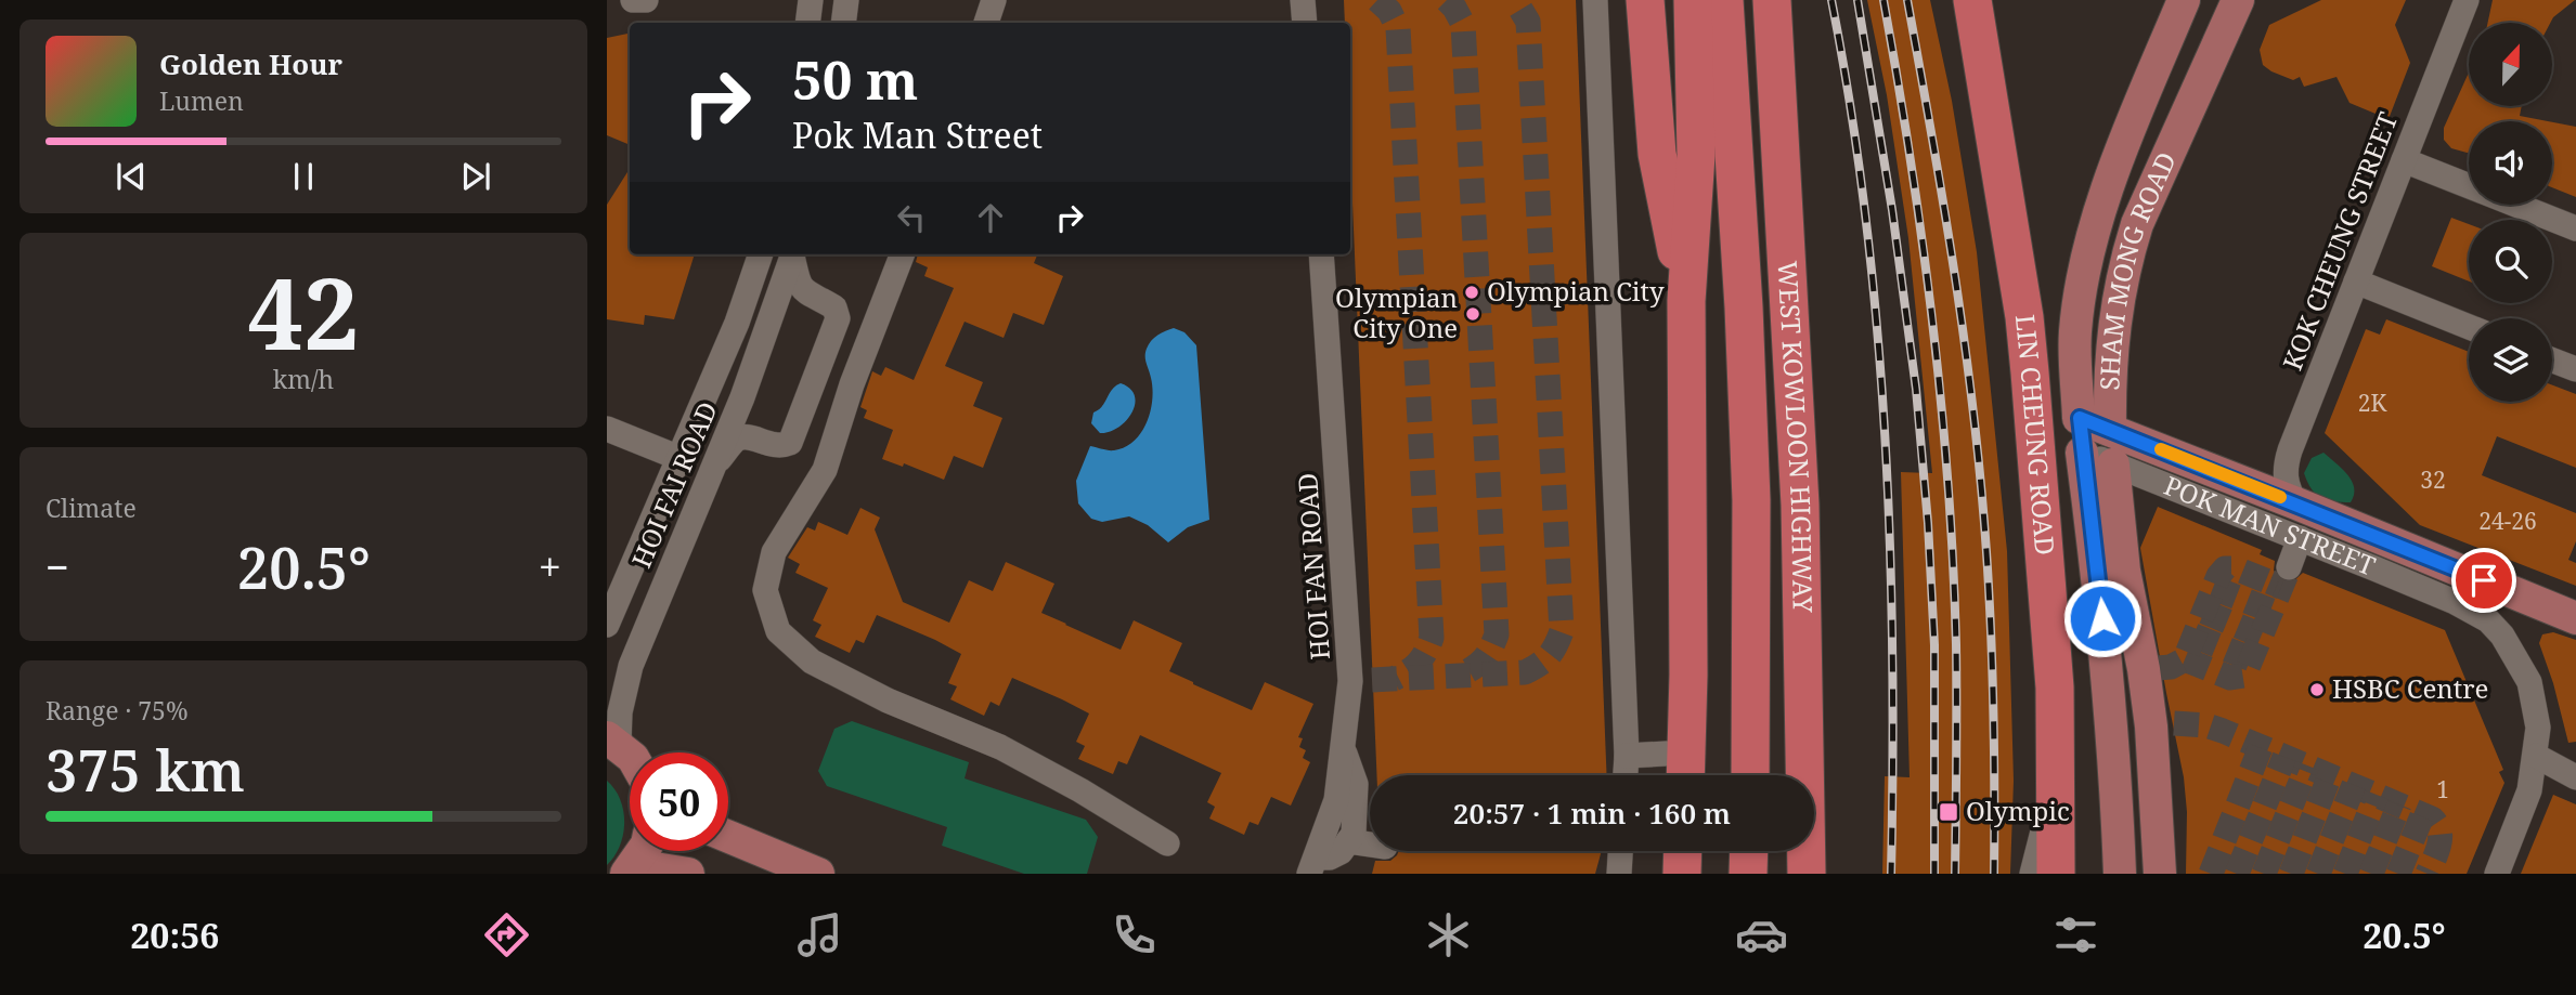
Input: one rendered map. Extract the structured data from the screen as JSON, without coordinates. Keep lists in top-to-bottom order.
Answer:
{
  "streets": {
    "highway": ["LIN CHEUNG ROAD", "WEST KOWLOON HIGHWAY"],
    "main road": ["SHAM MONG ROAD", "POK MAN STREET"],
    "street": ["KOK CHEUNG STREET", "HOI FAI ROAD", "HOI FAN ROAD"]
  },
  "crossings": [
    ["KOK CHEUNG STREET", "POK MAN STREET"],
    ["SHAM MONG ROAD", "POK MAN STREET"]
  ],
  "places": {
    "other": ["Olympian City", "Olympian City One", "HSBC Centre"],
    "transit": ["Olympic"]
  },
  "house_numbers": [
    "2K",
    "32",
    "24-26",
    "1"
  ],
  "north": "top",
  "page": {
    "turn": ["50 m", "Pok Man Street"],
    "song": ["Golden Hour", "Lumen"],
    "tile": [
      ["42", "km/h"],
      "Climate",
      ["Range · 75%", "375 km"]
    ],
    "heat": ["−", "20.5°", "+"],
    "limit": "50",
    "trip": "20:57 · 1 min · 160 m",
    "tabs": ["20:56", "20.5°"]
  }
}
